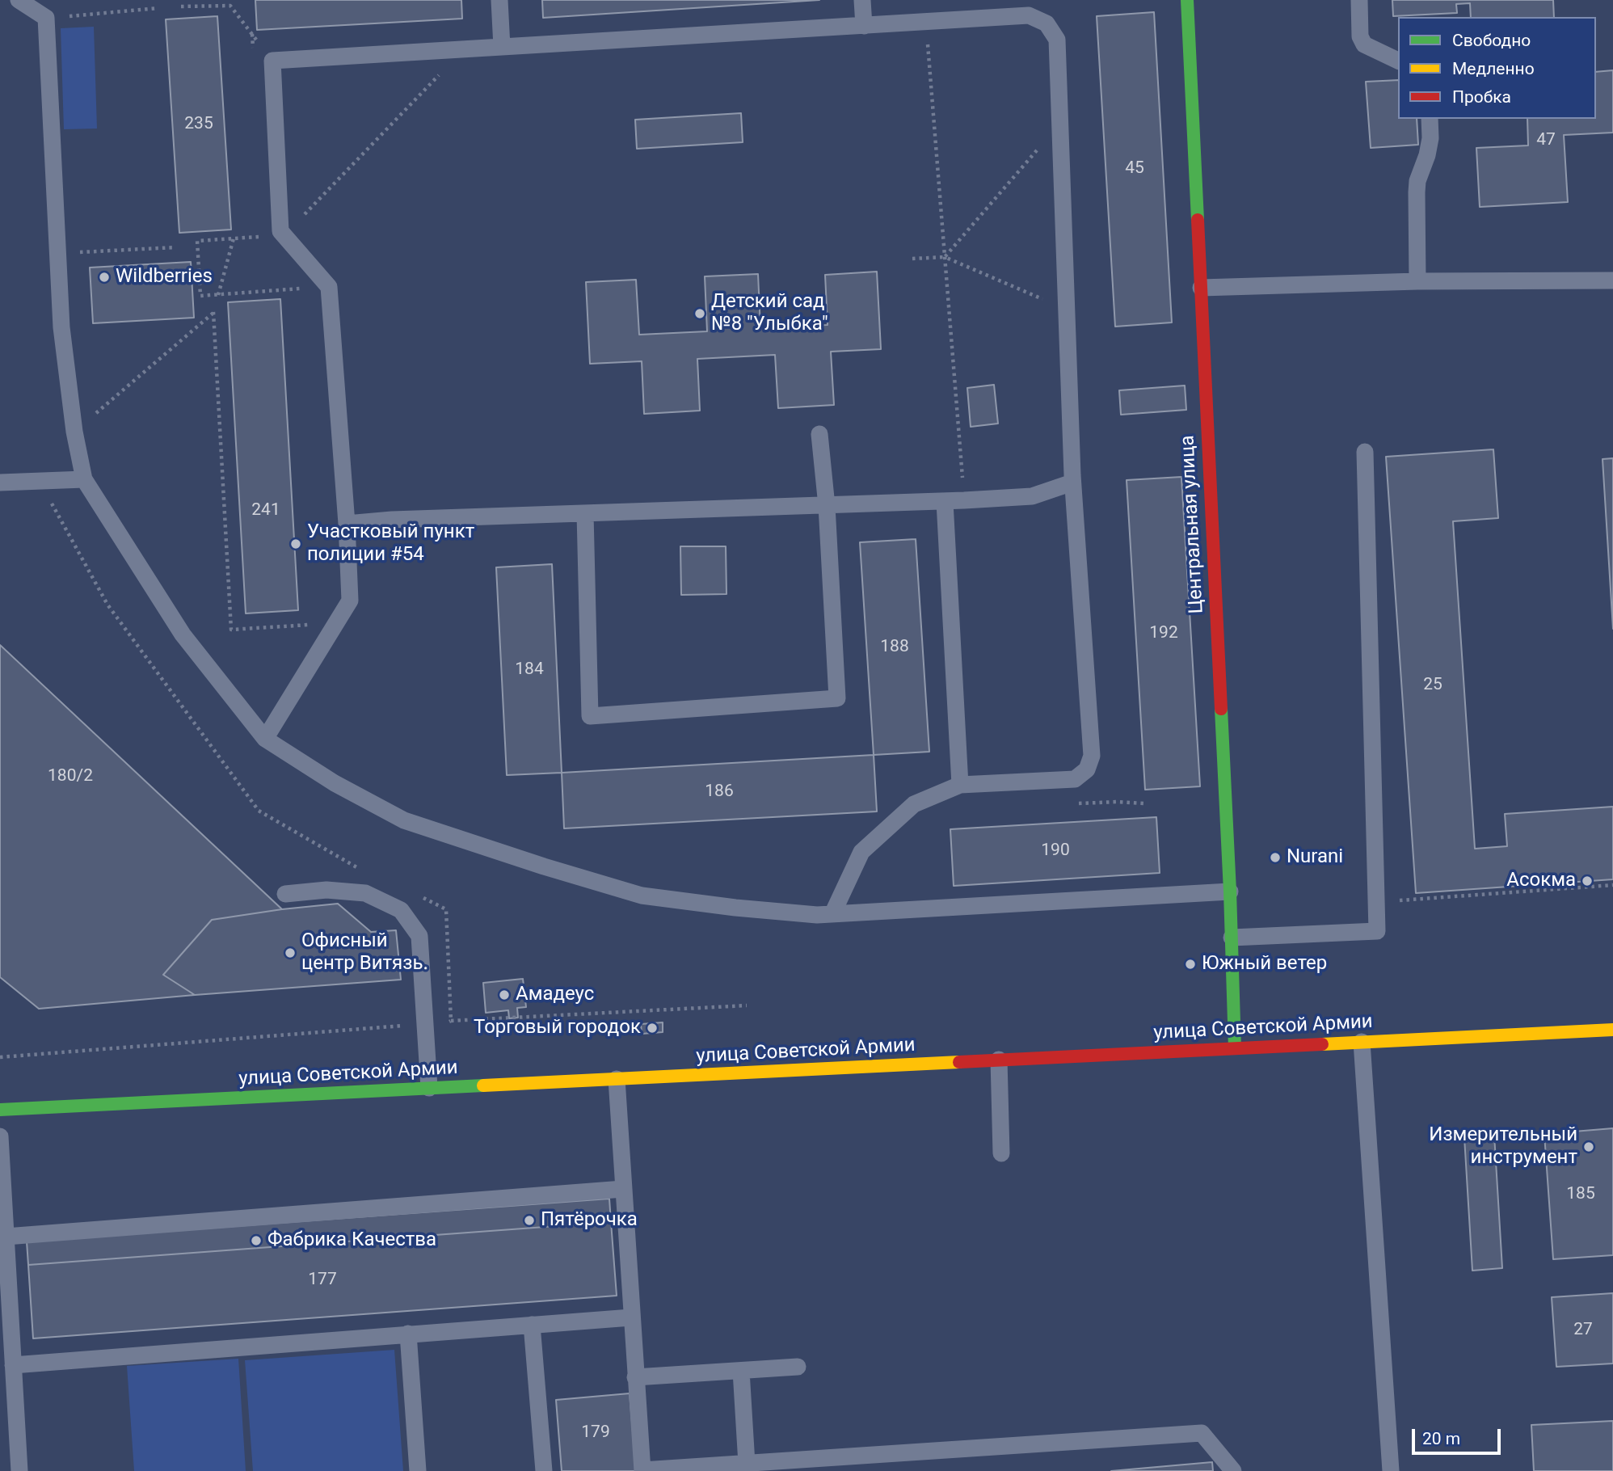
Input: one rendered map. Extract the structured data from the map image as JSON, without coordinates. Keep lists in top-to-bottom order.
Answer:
{
  "streets": {
    "main road": ["Центральная улица", "улица Советской Армии"]
  },
  "crossings": [
    ["Центральная улица", "улица Советской Армии"]
  ],
  "places": [
    "Wildberries",
    "Детский сад №8 \"Улыбка\"",
    "Участковый пункт полиции #54",
    "Nurani",
    "Асокма",
    "Офисный центр Витязь.",
    "Южный ветер",
    "Амадеус",
    "Торговый городок",
    "Измерительный инструмент",
    "Пятёрочка",
    "Фабрика Качества"
  ],
  "house_numbers": [
    "235",
    "47",
    "45",
    "241",
    "192",
    "188",
    "184",
    "25",
    "180/2",
    "186",
    "190",
    "185",
    "177",
    "27",
    "179"
  ],
  "legend": ["Свободно", "Медленно", "Пробка"],
  "scale_bar": "20 m"
}
